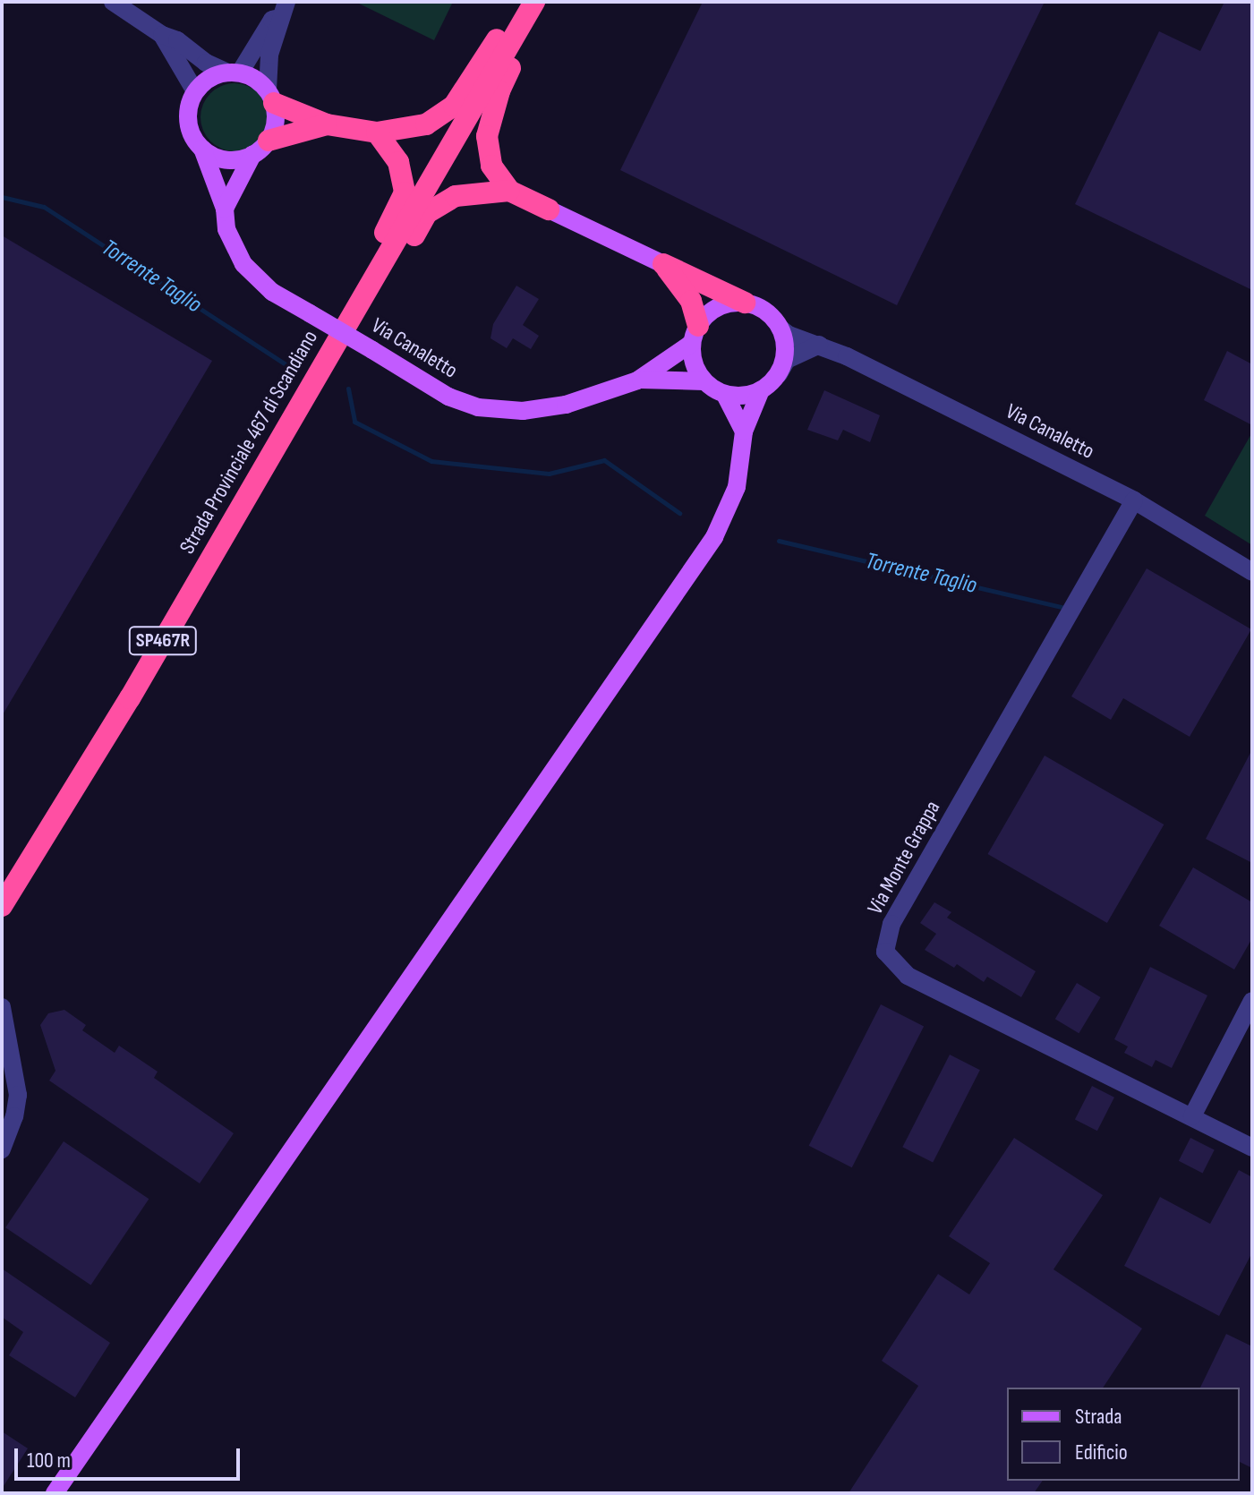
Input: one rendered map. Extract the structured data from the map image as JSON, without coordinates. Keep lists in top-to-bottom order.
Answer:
{
  "streets": {
    "highway": ["Strada Provinciale 467 di Scandiano", "SP467R"],
    "main road": ["Via Canaletto"],
    "street": ["Via Monte Grappa"]
  },
  "crossings": [
    ["Via Canaletto", "Via Monte Grappa"]
  ],
  "water": ["Torrente Taglio"],
  "legend": ["Strada", "Edificio"],
  "scale_bar": "100 m"
}
